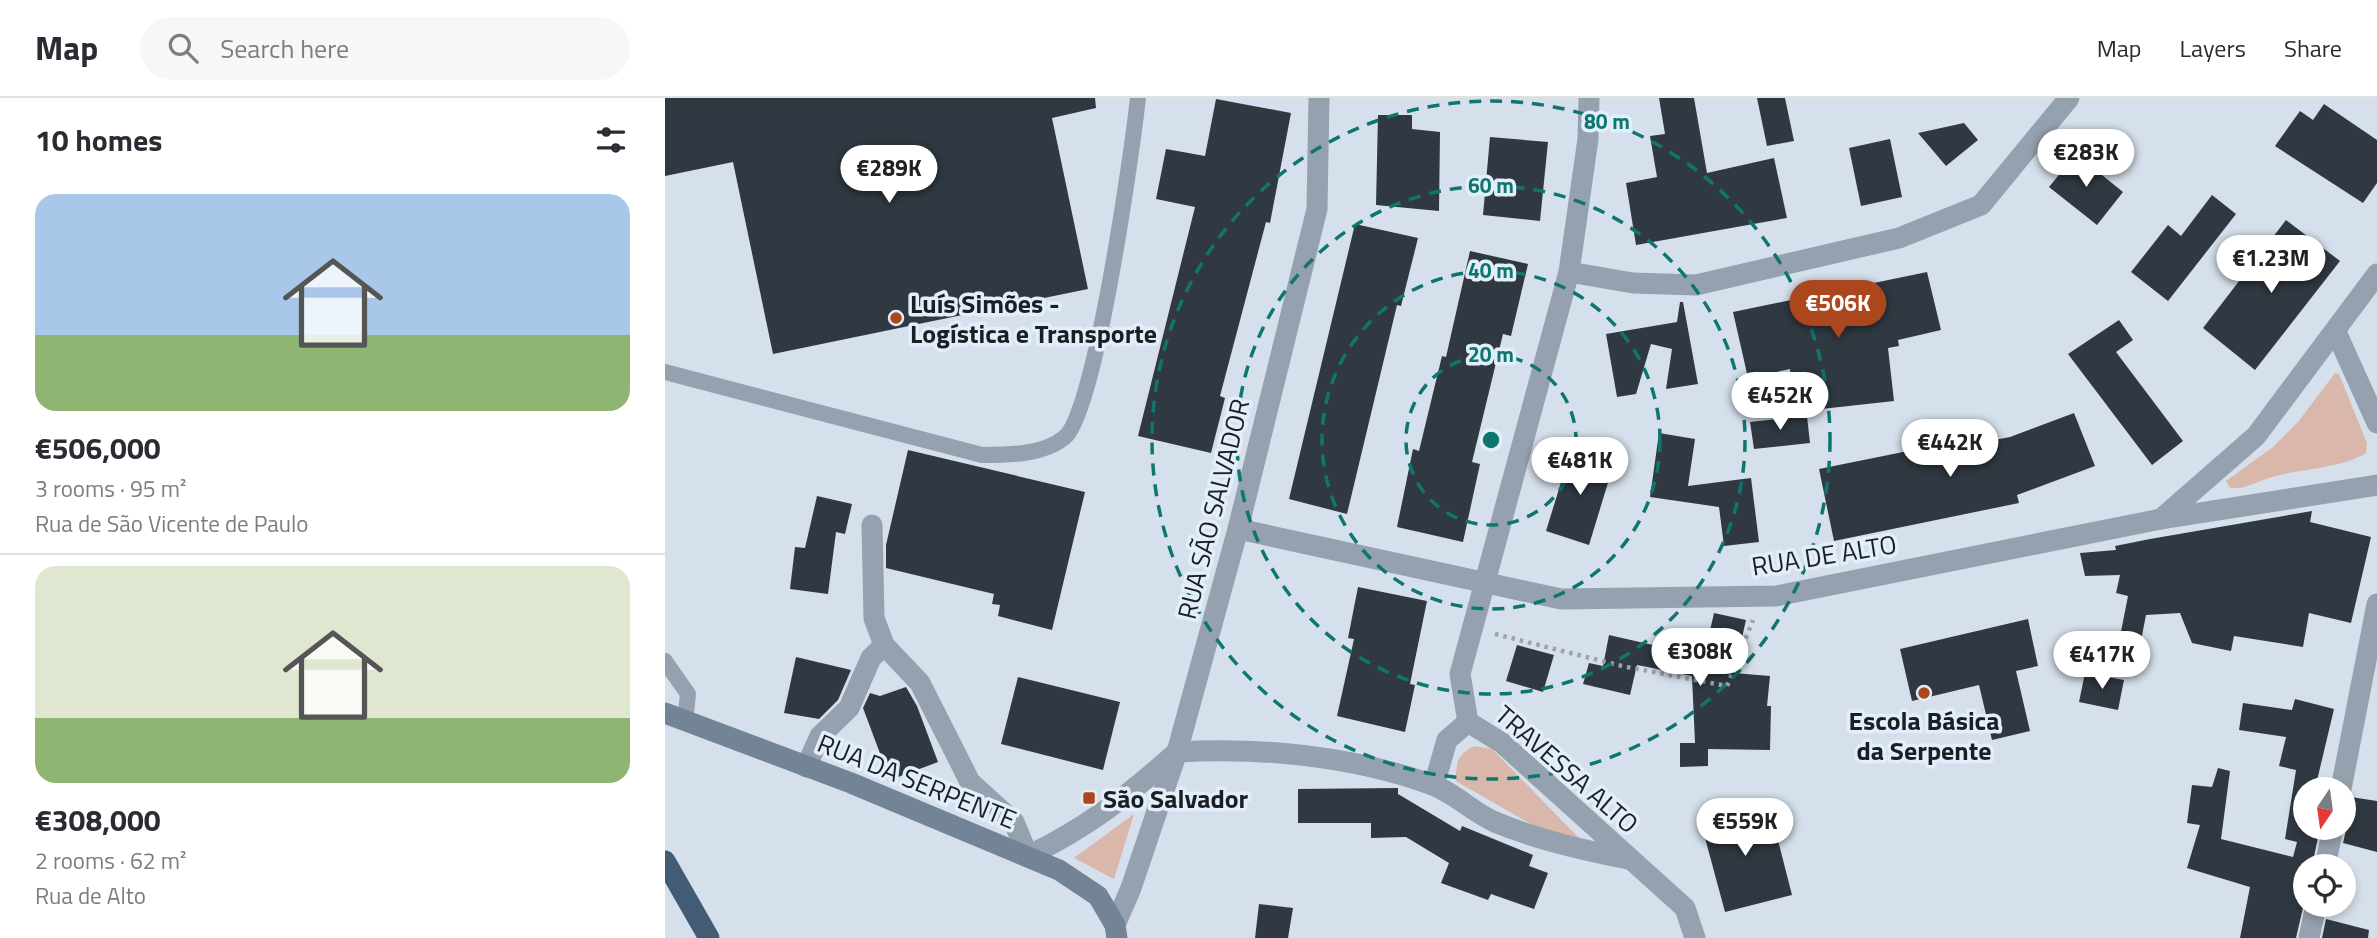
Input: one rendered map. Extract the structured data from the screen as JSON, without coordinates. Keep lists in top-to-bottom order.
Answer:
{
  "streets": {
    "street": [
      "RUA SÃO SALVADOR",
      "RUA DE ALTO",
      "TRAVESSA ALTO",
      "RUA DA SERPENTE"
    ]
  },
  "crossings": [
    ["RUA SÃO SALVADOR", "RUA DE ALTO"],
    ["RUA SÃO SALVADOR", "RUA DA SERPENTE"],
    ["RUA DE ALTO", "TRAVESSA ALTO"]
  ],
  "places": {
    "other": ["Luís Simões - Logística e Transporte", "Escola Básica da Serpente"],
    "transit": ["São Salvador"]
  },
  "north": "bottom",
  "page": {
    "header": "Map",
    "search": "Search here",
    "nav": ["Map", "Layers", "Share"],
    "heading": "10 homes",
    "price": [
      "€283K",
      "€289K",
      "€1.23M",
      "€506K",
      "€452K",
      "€442K",
      "€481K",
      "€308K",
      "€417K",
      "€559K"
    ],
    "list": [
      {
        "name": "€506,000",
        "note": "3 rooms · 95 m² · Rua de São Vicente de Paulo"
      },
      {
        "name": "€308,000",
        "note": "2 rooms · 62 m² · Rua de Alto"
      }
    ]
  },
  "rings": [
    "80 m",
    "60 m",
    "40 m",
    "20 m"
  ]
}
